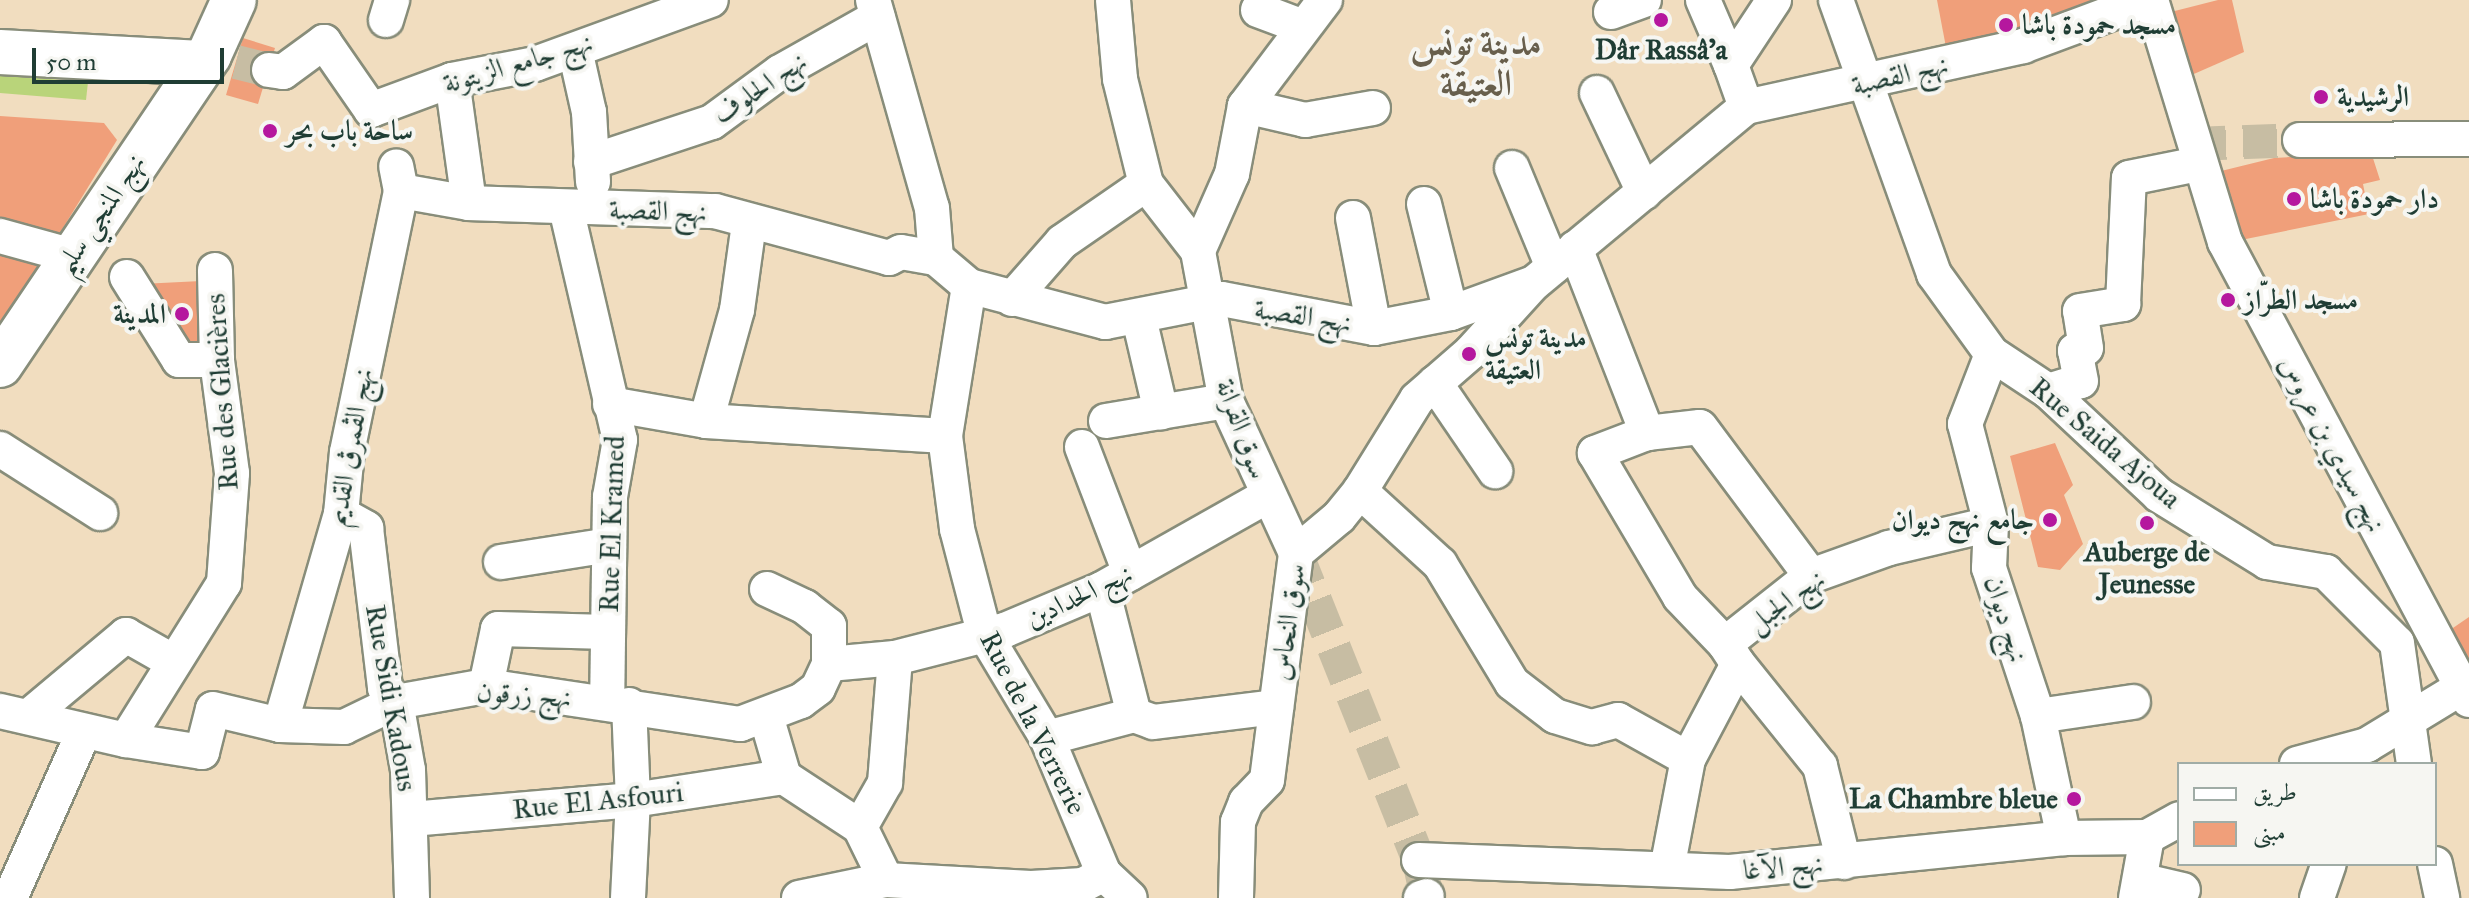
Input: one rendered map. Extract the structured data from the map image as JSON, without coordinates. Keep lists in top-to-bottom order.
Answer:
{
  "streets": {
    "main road": ["نهج المنجي سليم"],
    "street": [
      "نهج جامع الزيتونة",
      "نهج القصبة",
      "نهج الحلوف",
      "Rue des Glacières",
      "سوق القرانة",
      "Rue Saida Ajoua",
      "نهج سيدي بن عروس",
      "نهج الڨمرڨ القديم",
      "Rue El Kramed",
      "نهج الحدادين",
      "نهج الجبل",
      "نهج ديوان",
      "سوق النحاس",
      "نهج زرقون",
      "Rue Sidi Kadous",
      "Rue de la Verrerie",
      "Rue El Asfouri",
      "نهج الآغا"
    ]
  },
  "crossings": [
    ["نهج جامع الزيتونة", "Rue El Kramed"],
    ["نهج القصبة", "سوق القرانة"],
    ["نهج القصبة", "Rue Saida Ajoua"],
    ["نهج القصبة", "نهج سيدي بن عروس"],
    ["نهج القصبة", "نهج الڨمرڨ القديم"],
    ["نهج القصبة", "Rue El Kramed"],
    ["نهج القصبة", "سوق النحاس"],
    ["نهج القصبة", "Rue de la Verrerie"],
    ["نهج الحلوف", "Rue El Kramed"],
    ["Rue des Glacières", "نهج زرقون"],
    ["سوق القرانة", "نهج الحدادين"],
    ["سوق القرانة", "سوق النحاس"],
    ["Rue Saida Ajoua", "نهج ديوان"],
    ["نهج الڨمرڨ القديم", "نهج زرقون"],
    ["نهج الڨمرڨ القديم", "Rue Sidi Kadous"],
    ["Rue El Kramed", "نهج زرقون"],
    ["Rue El Kramed", "Rue El Asfouri"],
    ["نهج الحدادين", "نهج زرقون"],
    ["نهج الحدادين", "Rue de la Verrerie"],
    ["نهج الجبل", "نهج ديوان"],
    ["نهج الجبل", "نهج الآغا"],
    ["نهج ديوان", "نهج الآغا"],
    ["نهج زرقون", "Rue Sidi Kadous"],
    ["Rue Sidi Kadous", "Rue El Asfouri"]
  ],
  "districts": ["مدينة تونس العتيقة"],
  "places": [
    "Dâr Rassâ'a",
    "مسجد حمودة باشا",
    "الرشيدية",
    "ساحة باب بحر",
    "دار حمودة باشا",
    "مسجد الطرّاز",
    "المدينة",
    "مدينة تونس العتيقة",
    "جامع نهج ديوان",
    "Auberge de Jeunesse",
    "La Chambre bleue"
  ],
  "legend": ["طريق", "مبنى"],
  "scale_bar": "50 m"
}
